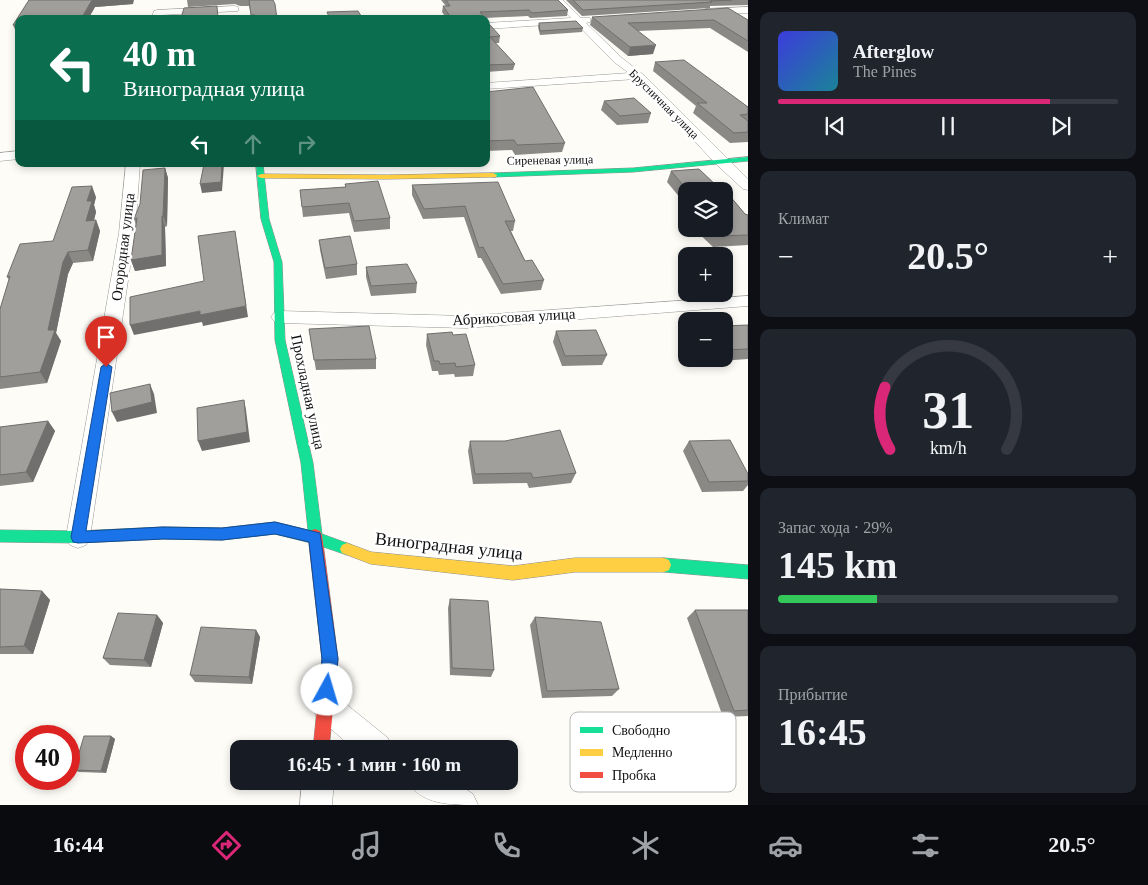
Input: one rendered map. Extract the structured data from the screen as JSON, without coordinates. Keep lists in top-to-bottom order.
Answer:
{
  "streets": {
    "street": [
      "Брусничная улица",
      "Сиреневая улица",
      "Огородная улица",
      "Абрикосовая улица",
      "Прохладная улица",
      "Виноградная улица"
    ]
  },
  "crossings": [
    ["Брусничная улица", "Сиреневая улица"],
    ["Сиреневая улица", "Прохладная улица"],
    ["Огородная улица", "Виноградная улица"],
    ["Абрикосовая улица", "Прохладная улица"],
    ["Прохладная улица", "Виноградная улица"]
  ],
  "legend": ["Свободно", "Медленно", "Пробка"],
  "page": {
    "turn": ["40 m", "Виноградная улица"],
    "song": ["Afterglow", "The Pines"],
    "tile": [
      "Климат",
      ["Запас хода · 29%", "145 km"],
      ["Прибытие", "16:45"]
    ],
    "map_buttons": ["+", "−"],
    "heat": ["−", "20.5°", "+"],
    "limit": "40",
    "trip": "16:45 · 1 мин · 160 m",
    "tabs": ["16:44", "20.5°"],
    "gauge": ["31", "km/h"]
  }
}
